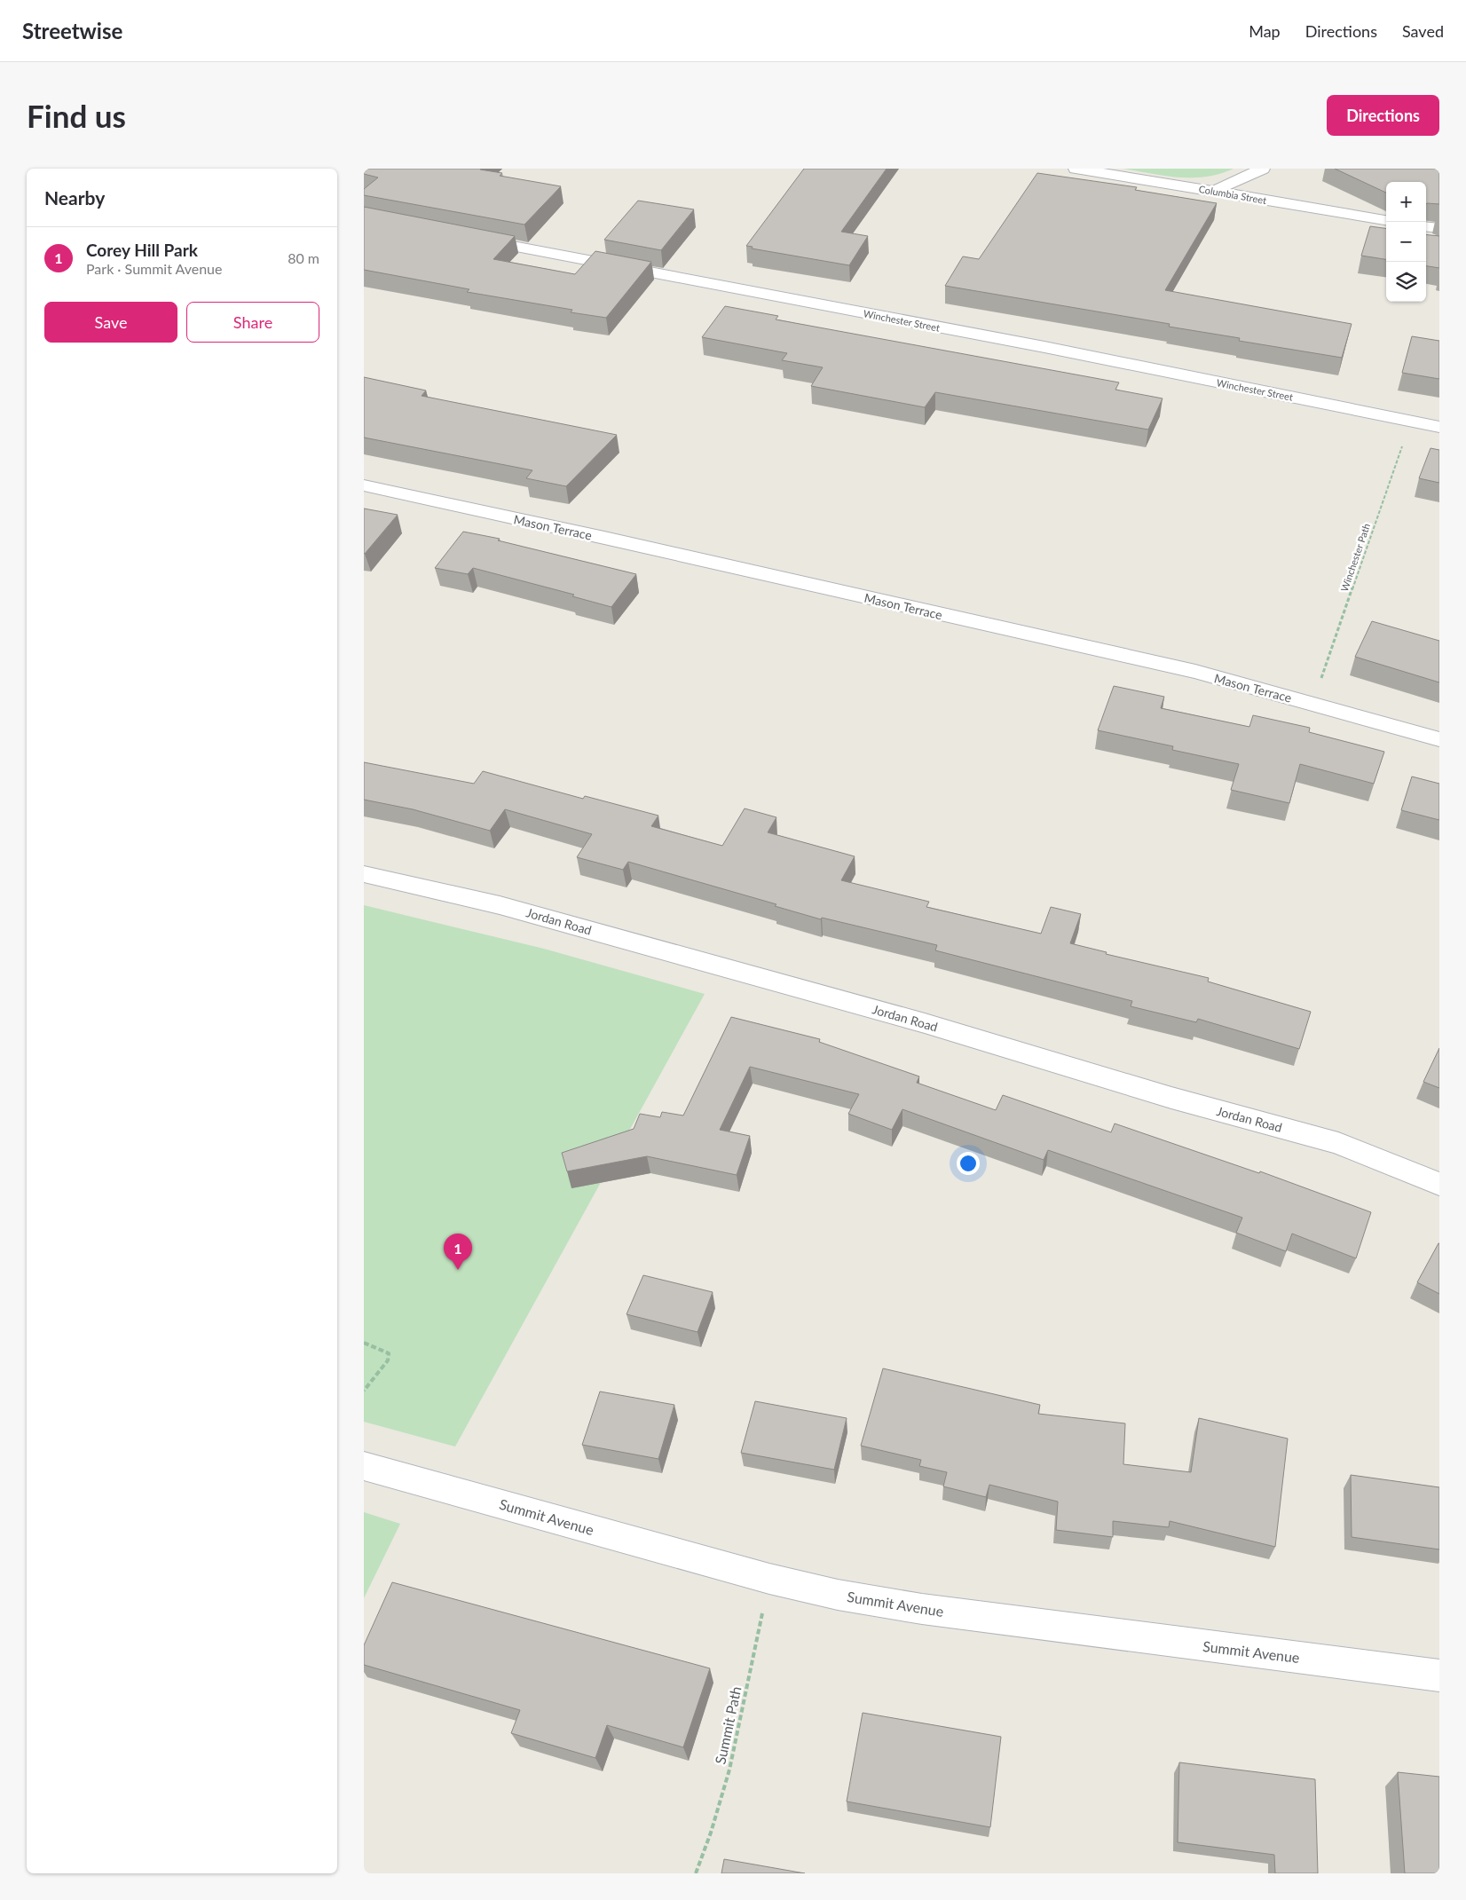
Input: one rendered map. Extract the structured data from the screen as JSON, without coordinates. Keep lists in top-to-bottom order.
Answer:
{
  "streets": {
    "street": [
      "Columbia Street",
      "Winchester Street",
      "Mason Terrace",
      "Jordan Road",
      "Summit Avenue"
    ],
    "path": ["Winchester Path", "Summit Path"]
  },
  "crossings": [
    ["Summit Avenue", "Summit Path"]
  ],
  "page": {
    "header": "Streetwise",
    "nav": ["Map", "Directions", "Saved"],
    "buttons": [
      "Directions",
      ["Save", "Share"]
    ],
    "title": "Find us",
    "heading": "Nearby",
    "map_buttons": ["+", "−"],
    "list": [
      {
        "mark": "1",
        "name": "Corey Hill Park",
        "note": "Park · Summit Avenue",
        "value": "80 m"
      }
    ],
    "pins": "1"
  }
}
